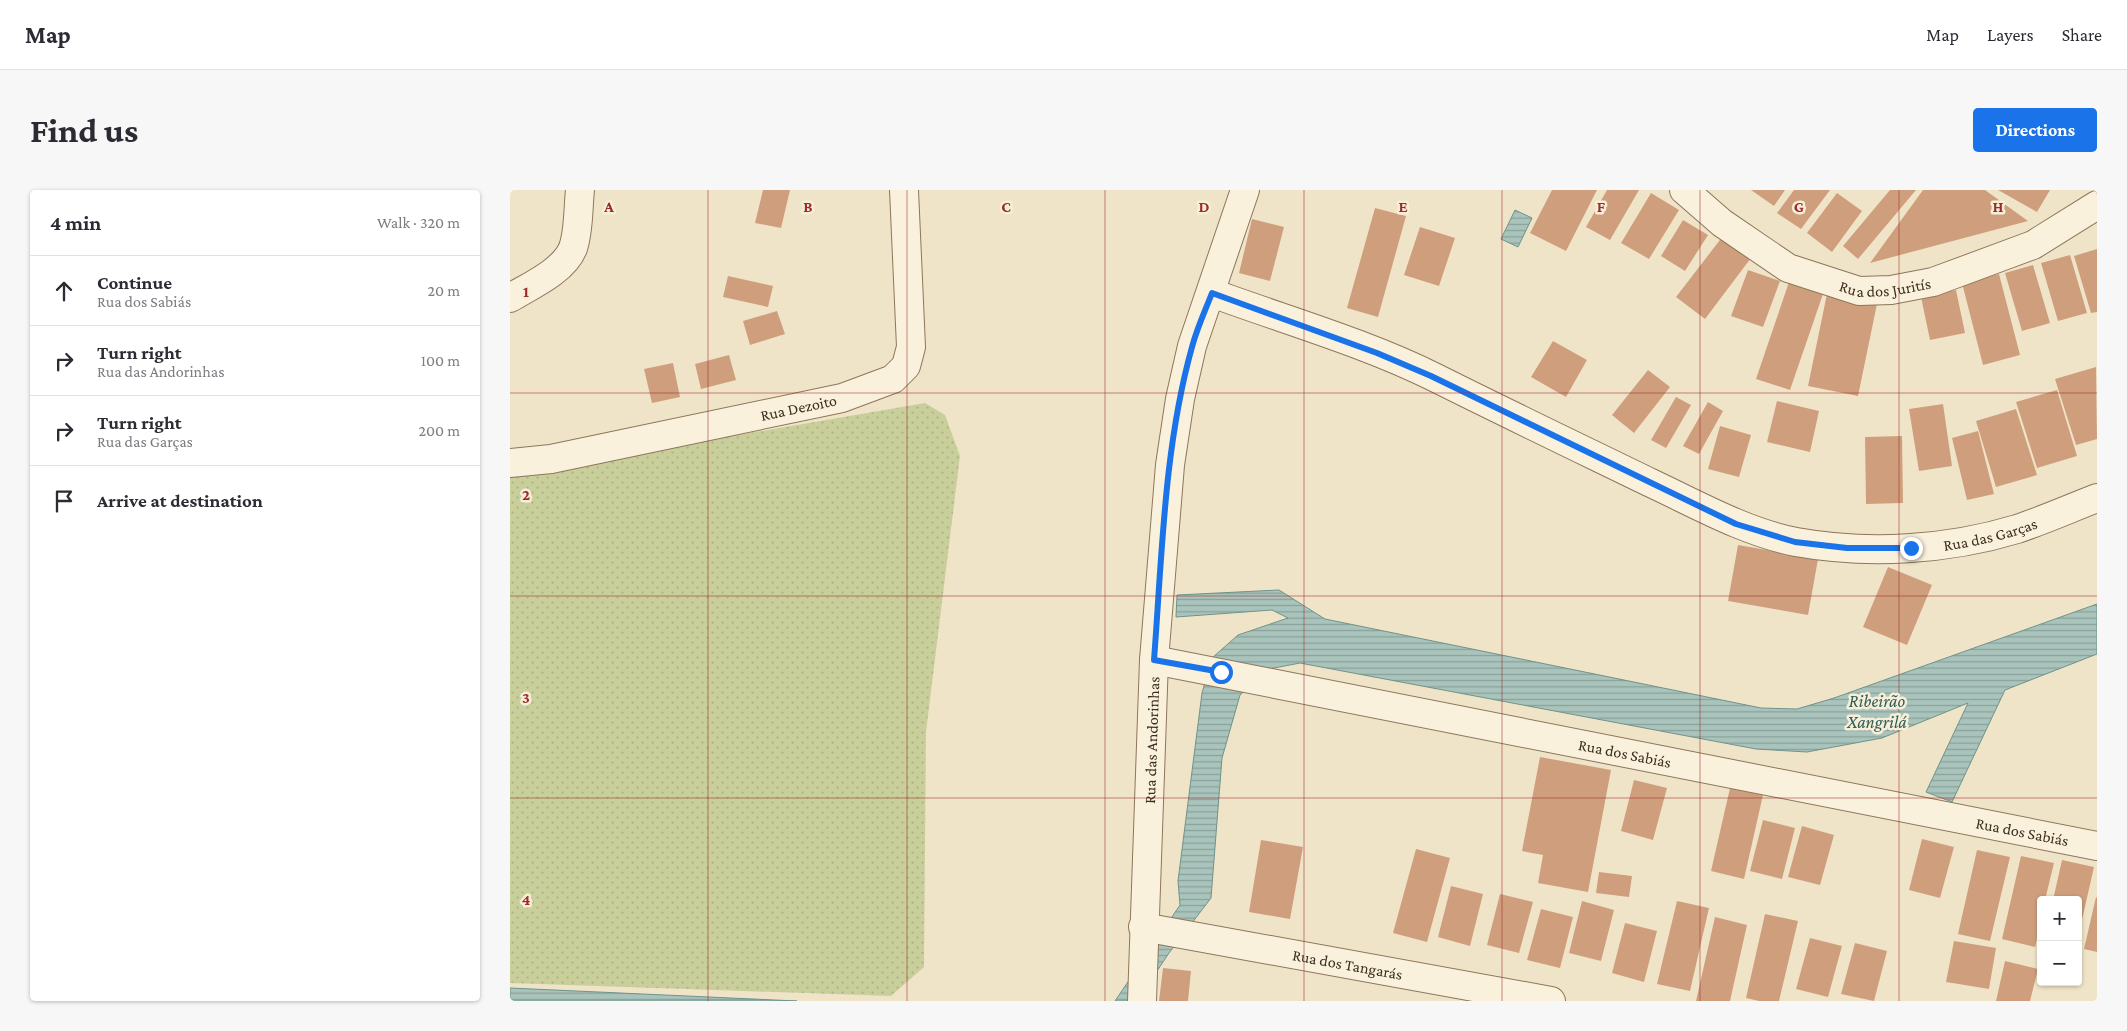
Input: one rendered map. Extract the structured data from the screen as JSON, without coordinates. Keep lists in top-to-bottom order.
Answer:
{
  "streets": {
    "street": [
      "Rua dos Juritís",
      "Rua Dezoito",
      "Rua das Garças",
      "Rua das Andorinhas",
      "Rua dos Sabiás",
      "Rua dos Tangarás"
    ]
  },
  "crossings": [
    ["Rua das Garças", "Rua das Andorinhas"],
    ["Rua das Andorinhas", "Rua dos Sabiás"],
    ["Rua das Andorinhas", "Rua dos Tangarás"]
  ],
  "water": ["Ribeirão Xangrilá"],
  "page": {
    "header": "Map",
    "nav": ["Map", "Layers", "Share"],
    "buttons": "Directions",
    "title": "Find us",
    "heading": ["4 min", "Walk · 320 m"],
    "list": [
      ["Continue", "Rua dos Sabiás", "20 m"],
      ["Turn right", "Rua das Andorinhas", "100 m"],
      ["Turn right", "Rua das Garças", "200 m"],
      "Arrive at destination"
    ],
    "map_buttons": ["+", "−"]
  },
  "grid": {
    "columns": [
      "A",
      "B",
      "C",
      "D",
      "E",
      "F",
      "G",
      "H"
    ],
    "rows": [
      "1",
      "2",
      "3",
      "4"
    ]
  }
}
